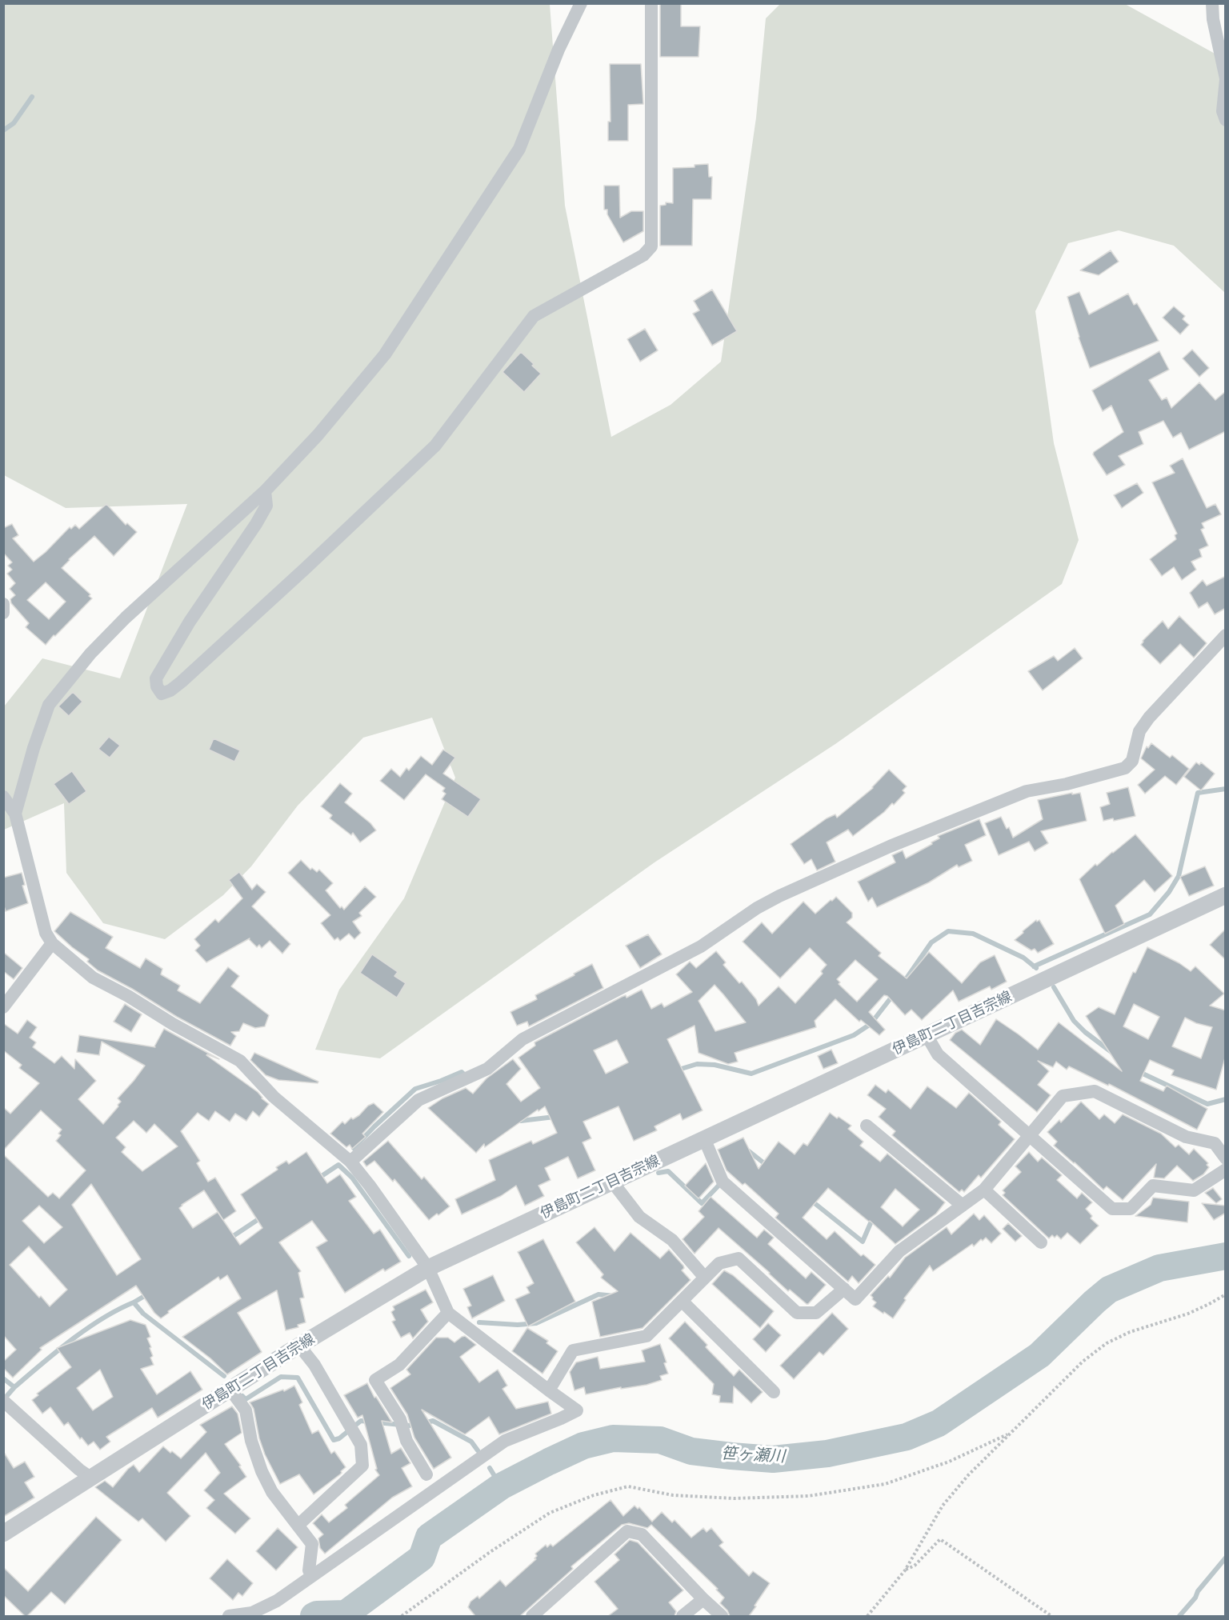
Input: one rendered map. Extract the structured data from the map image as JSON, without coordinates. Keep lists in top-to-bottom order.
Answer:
{
  "streets": {
    "street": ["伊島町二丁目吉宗線"]
  },
  "water": ["笹ヶ瀬川"]
}
